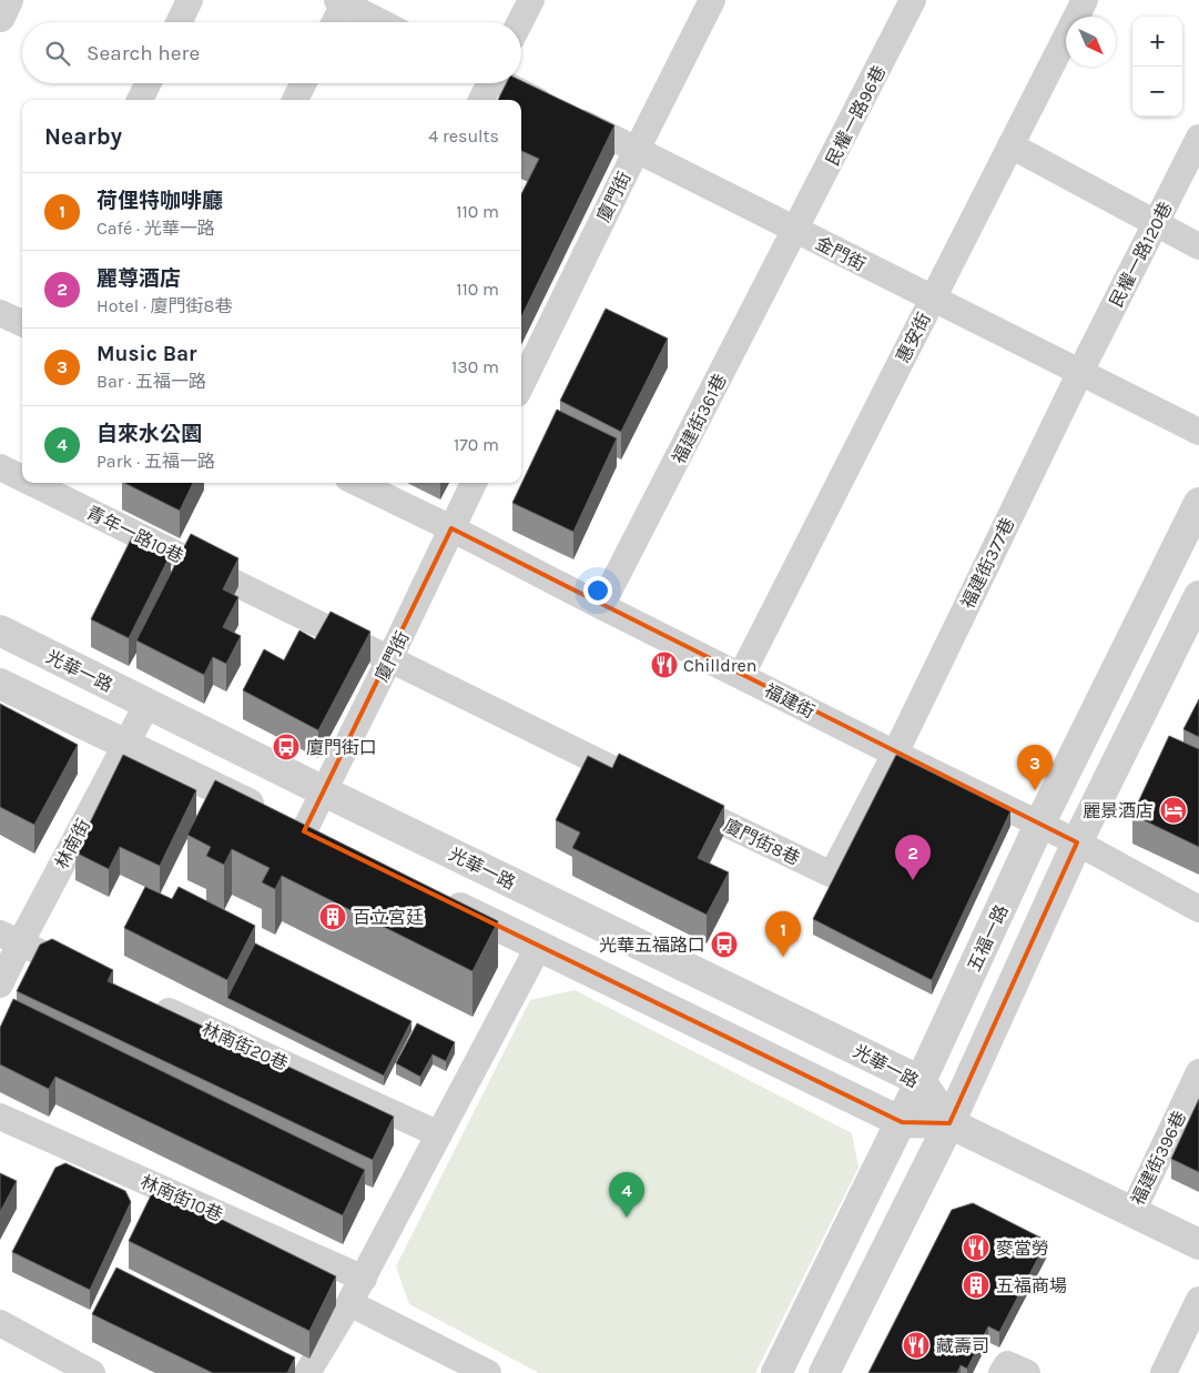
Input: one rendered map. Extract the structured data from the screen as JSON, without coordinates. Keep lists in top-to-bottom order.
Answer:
{
  "streets": {
    "street": [
      "民權一路96巷",
      "廈門街",
      "金門街",
      "民權一路120巷",
      "惠安街",
      "福建街361巷",
      "青年一路10巷",
      "福建街377巷",
      "光華一路",
      "福建街",
      "廈門街8巷",
      "林南街",
      "五福一路",
      "林南街20巷",
      "福建街396巷",
      "林南街10巷"
    ]
  },
  "crossings": [
    ["民權一路96巷", "金門街"],
    ["民權一路96巷", "福建街361巷"],
    ["廈門街", "金門街"],
    ["廈門街", "青年一路10巷"],
    ["廈門街", "光華一路"],
    ["廈門街", "福建街"],
    ["金門街", "民權一路120巷"],
    ["金門街", "惠安街"],
    ["金門街", "福建街361巷"],
    ["金門街", "福建街377巷"],
    ["民權一路120巷", "福建街377巷"],
    ["惠安街", "福建街"],
    ["福建街361巷", "福建街"],
    ["福建街377巷", "福建街"],
    ["福建街377巷", "廈門街8巷"],
    ["光華一路", "林南街"],
    ["光華一路", "五福一路"],
    ["光華一路", "福建街396巷"],
    ["福建街", "廈門街8巷"],
    ["福建街", "五福一路"]
  ],
  "places": {
    "restaurant": ["Chilldren", "麥當勞", "藏壽司"],
    "bus stop": ["廈門街口", "光華五福路口"],
    "hotel": ["麗景酒店"],
    "building": ["百立宮廷", "五福商場"]
  },
  "north": "bottom right",
  "page": {
    "map_buttons": ["+", "−"],
    "search": "Search here",
    "heading": ["Nearby", "4 results"],
    "list": [
      {
        "mark": "1",
        "name": "荷俚特咖啡廳",
        "note": "Café · 光華一路",
        "value": "110 m"
      },
      {
        "mark": "2",
        "name": "麗尊酒店",
        "note": "Hotel · 廈門街8巷",
        "value": "110 m"
      },
      {
        "mark": "3",
        "name": "Music Bar",
        "note": "Bar · 五福一路",
        "value": "130 m"
      },
      {
        "mark": "4",
        "name": "自來水公園",
        "note": "Park · 五福一路",
        "value": "170 m"
      }
    ],
    "pins": [
      "3",
      "2",
      "1",
      "4"
    ]
  }
}
